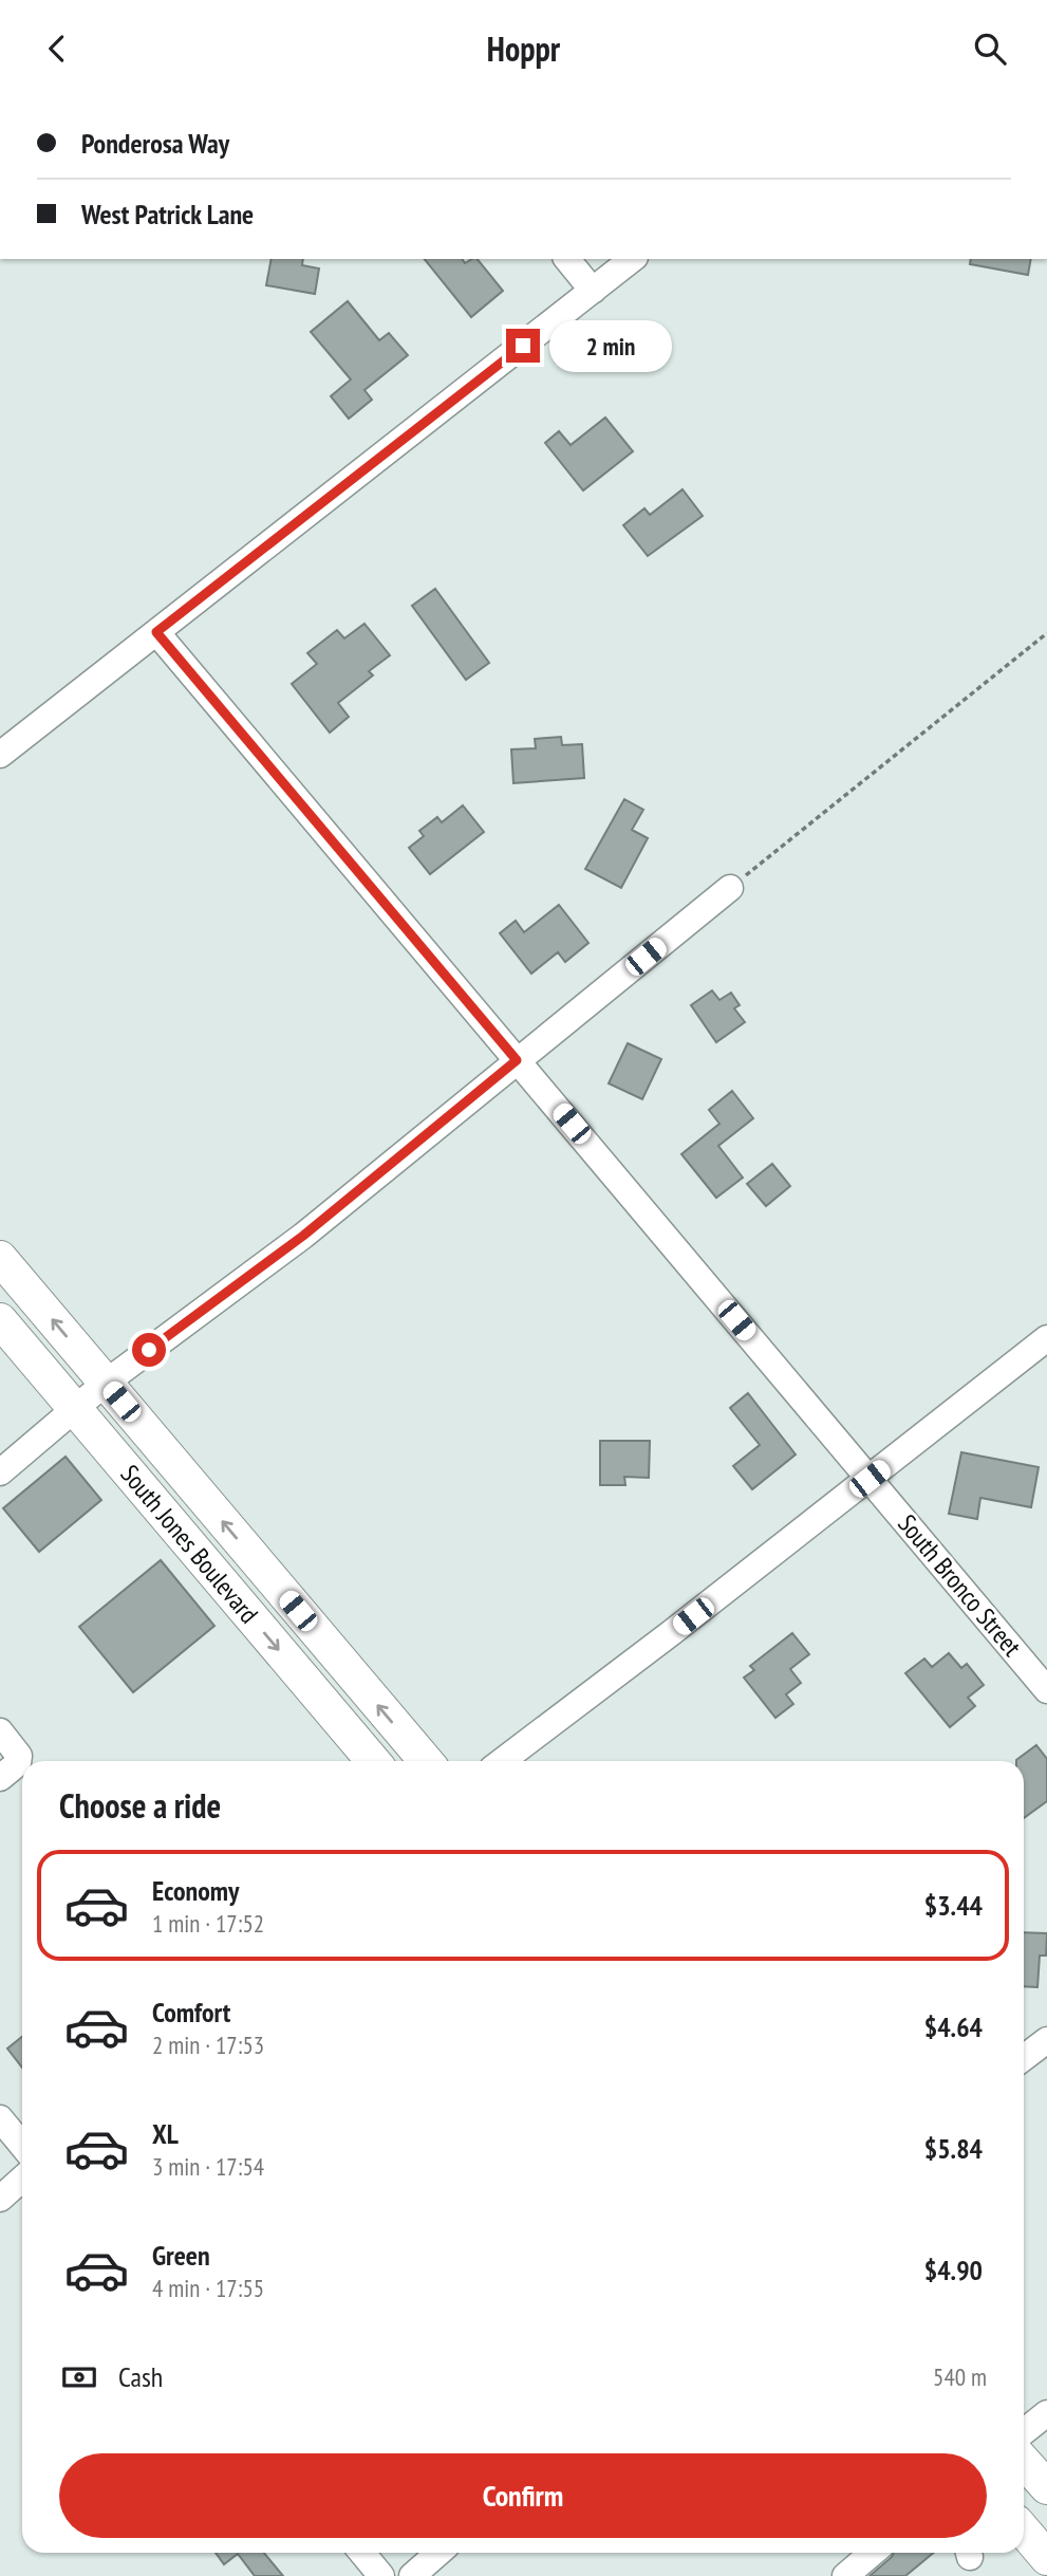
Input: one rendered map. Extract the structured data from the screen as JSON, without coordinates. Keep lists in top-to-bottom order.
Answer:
{
  "streets": {
    "main road": ["South Jones Boulevard"],
    "street": ["South Bronco Street"]
  },
  "page": {
    "header": "Hoppr",
    "banner": ["Ponderosa Way", "West Patrick Lane"],
    "bubble": "2 min",
    "heading": "Choose a ride",
    "list": [
      {
        "name": "Economy",
        "note": "1 min · 17:52",
        "value": "$3.44"
      },
      {
        "name": "Comfort",
        "note": "2 min · 17:53",
        "value": "$4.64"
      },
      {
        "name": "XL",
        "note": "3 min · 17:54",
        "value": "$5.84"
      },
      {
        "name": "Green",
        "note": "4 min · 17:55",
        "value": "$4.90"
      }
    ],
    "pay": ["Cash", "540 m"],
    "buttons": "Confirm"
  }
}
